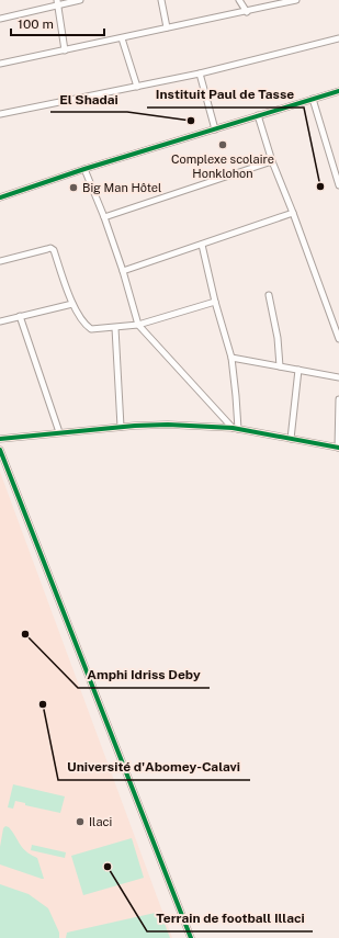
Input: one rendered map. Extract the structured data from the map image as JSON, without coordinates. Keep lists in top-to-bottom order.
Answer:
{
  "places": [
    "El Shadai",
    "Complexe scolaire Honklohon",
    "Instituit Paul de Tasse",
    "Big Man Hôtel",
    "Amphi Idriss Deby",
    "Université d'Abomey-Calavi",
    "Ilaci",
    "Terrain de football Illaci"
  ],
  "scale_bar": "100 m"
}
